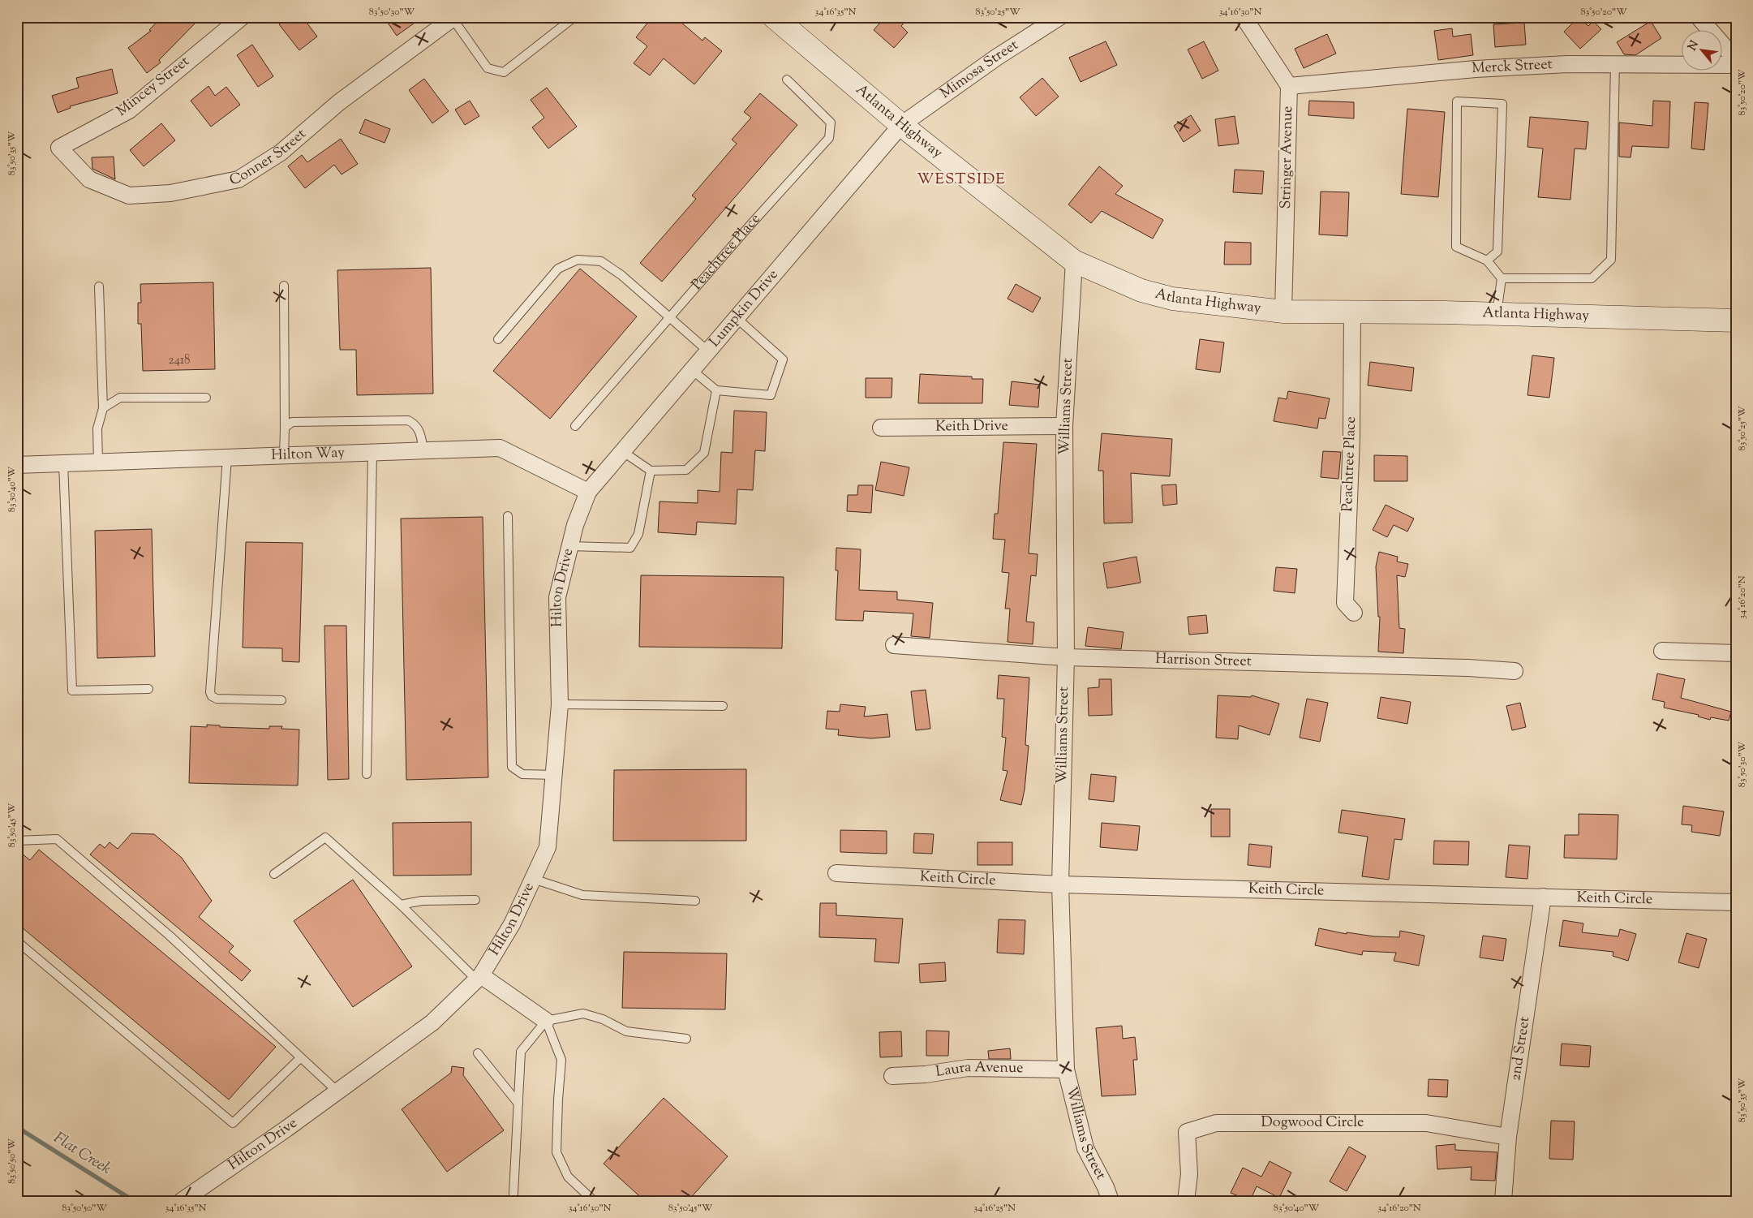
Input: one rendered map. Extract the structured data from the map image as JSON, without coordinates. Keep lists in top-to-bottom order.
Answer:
{
  "streets": {
    "main road": ["Atlanta Highway"],
    "street": [
      "Merck Street",
      "Mimosa Street",
      "Mincey Street",
      "Conner Street",
      "Stringer Avenue",
      "Peachtree Place",
      "Lumpkin Drive",
      "Williams Street",
      "Keith Drive",
      "Hilton Way",
      "Hilton Drive",
      "Harrison Street",
      "Keith Circle",
      "2nd Street",
      "Laura Avenue",
      "Dogwood Circle"
    ]
  },
  "crossings": [
    ["Merck Street", "Stringer Avenue"],
    ["Mimosa Street", "Atlanta Highway"],
    ["Mimosa Street", "Lumpkin Drive"],
    ["Mincey Street", "Conner Street"],
    ["Atlanta Highway", "Stringer Avenue"],
    ["Atlanta Highway", "Peachtree Place"],
    ["Atlanta Highway", "Lumpkin Drive"],
    ["Atlanta Highway", "Williams Street"],
    ["Lumpkin Drive", "Hilton Way"],
    ["Lumpkin Drive", "Hilton Drive"],
    ["Williams Street", "Keith Drive"],
    ["Williams Street", "Harrison Street"],
    ["Williams Street", "Keith Circle"],
    ["Williams Street", "Laura Avenue"],
    ["Hilton Way", "Hilton Drive"],
    ["Keith Circle", "2nd Street"],
    ["2nd Street", "Dogwood Circle"]
  ],
  "districts": ["WESTSIDE"],
  "water": ["Flat Creek"],
  "house_numbers": ["2418"],
  "north": "top left",
  "coordinates": [
    "83°50'30\"W",
    "34°16'35\"N",
    "83°50'25\"W",
    "34°16'30\"N",
    "83°50'20\"W",
    "83°50'35\"W",
    "83°50'40\"W",
    "34°16'20\"N",
    "83°50'45\"W",
    "83°50'50\"W",
    "34°16'25\"N"
  ]
}
